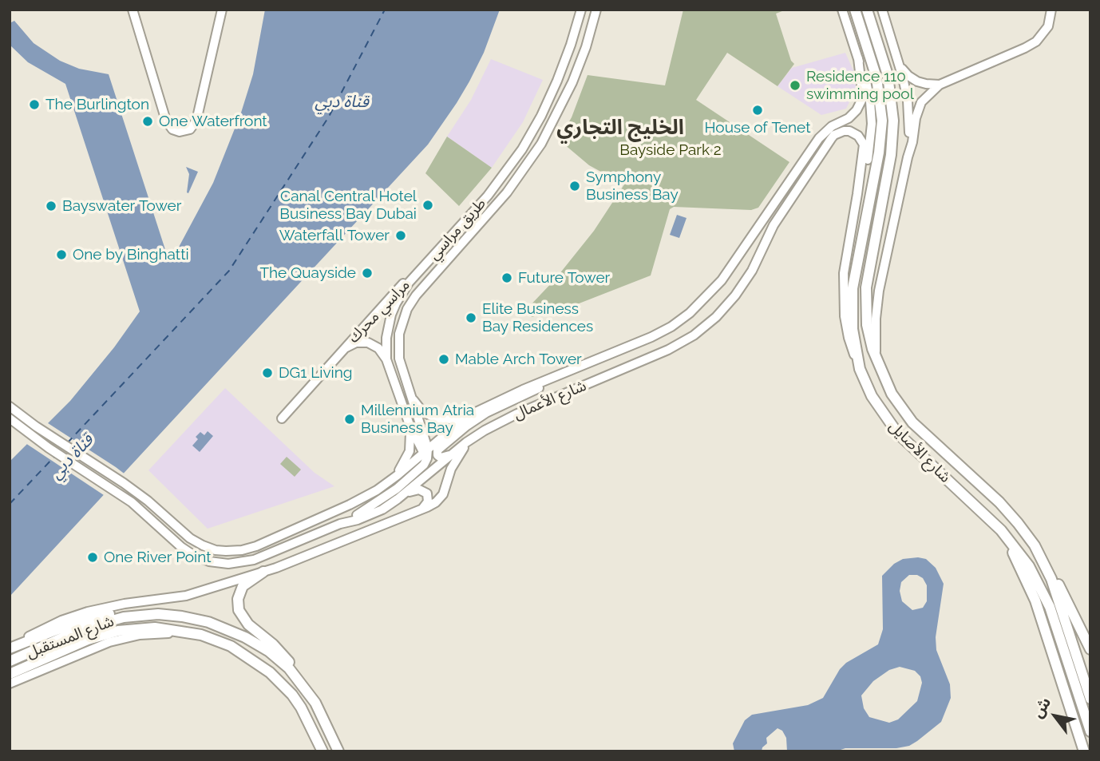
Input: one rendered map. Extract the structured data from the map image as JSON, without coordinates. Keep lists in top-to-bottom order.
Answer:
{
  "streets": {
    "main road": ["شارع الأصايل", "شارع المستقبل"],
    "street": ["طريق مراسي", "مراسي محرك", "شارع الأعمال"]
  },
  "crossings": [
    ["طريق مراسي", "مراسي محرك"],
    ["طريق مراسي", "شارع الأعمال"],
    ["شارع الأعمال", "شارع الأصايل"]
  ],
  "districts": ["الخليج التجاري"],
  "water": ["قناة دبي"],
  "parks": ["Bayside Park 2"],
  "places": [
    "Residence 110 swimming pool",
    "The Burlington",
    "House of Tenet",
    "One Waterfront",
    "Symphony Business Bay",
    "Canal Central Hotel Business Bay Dubai",
    "Bayswater Tower",
    "Waterfall Tower",
    "One by Binghatti",
    "The Quayside",
    "Future Tower",
    "Elite Business Bay Residences",
    "Mable Arch Tower",
    "DG1 Living",
    "Millennium Atria Business Bay",
    "One River Point"
  ],
  "north": "top left"
}
